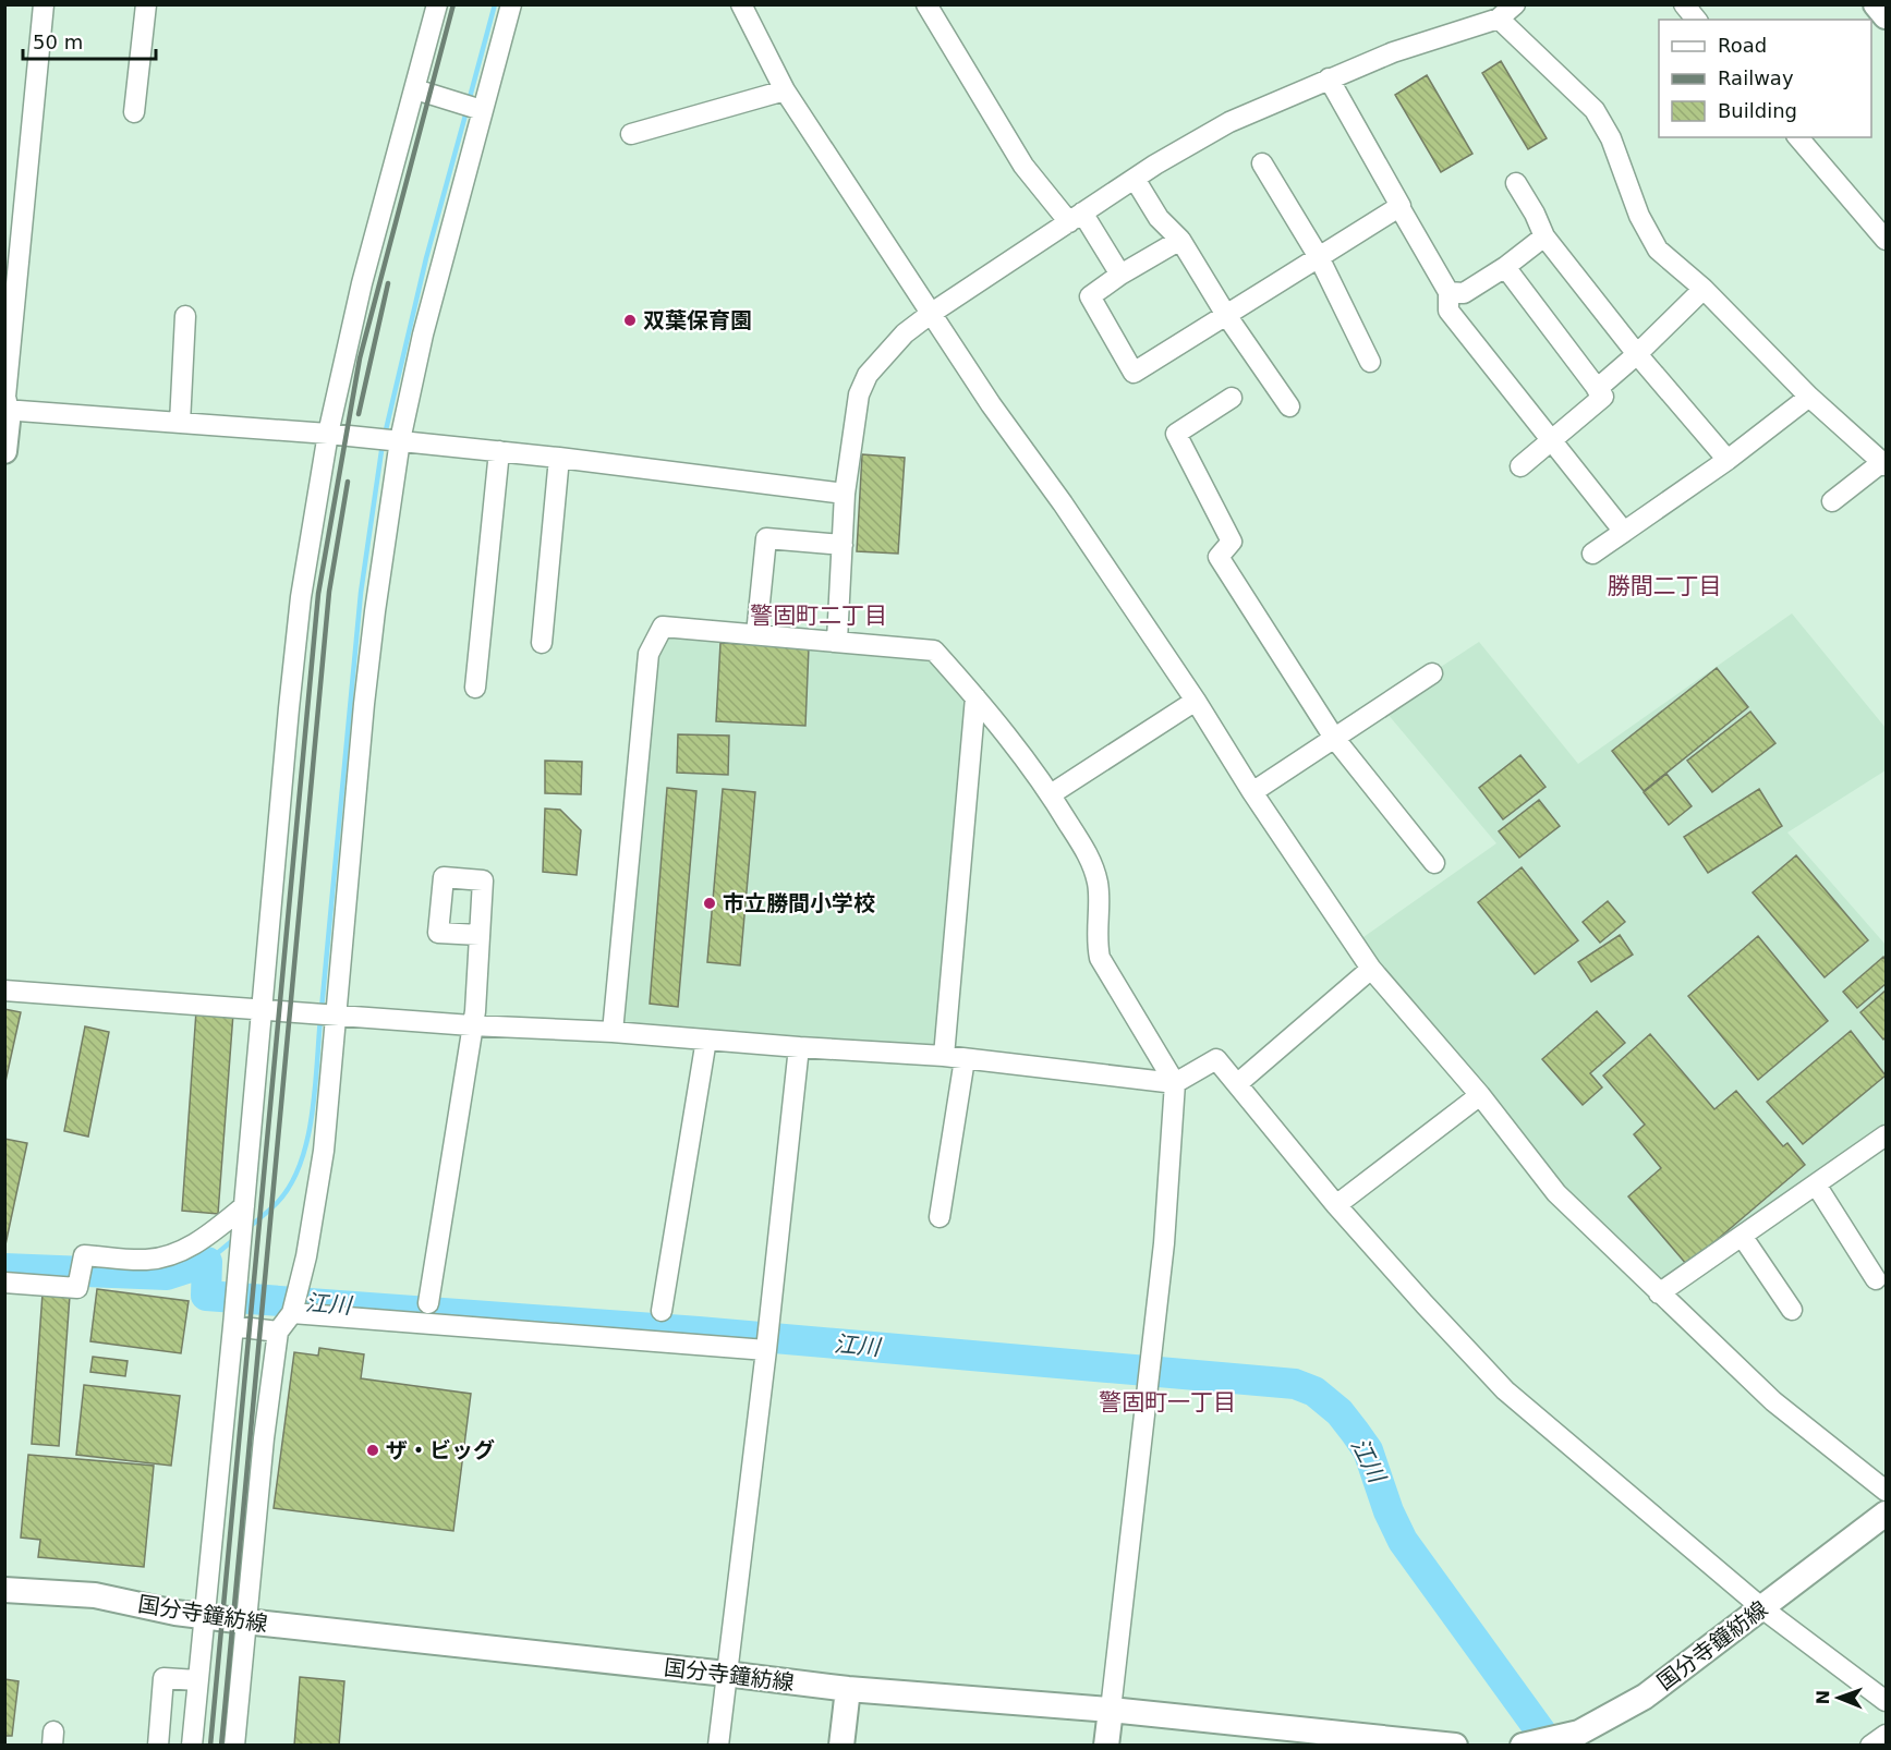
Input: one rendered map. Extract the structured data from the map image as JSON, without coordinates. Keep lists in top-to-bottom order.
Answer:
{
  "streets": {
    "street": ["国分寺鐘紡線"]
  },
  "districts": ["勝間二丁目", "警固町二丁目", "警固町一丁目"],
  "water": ["江川"],
  "places": ["双葉保育園", "市立勝間小学校", "ザ・ビッグ"],
  "legend": ["Road", "Railway", "Building"],
  "scale_bar": "50 m",
  "north": "left"
}
